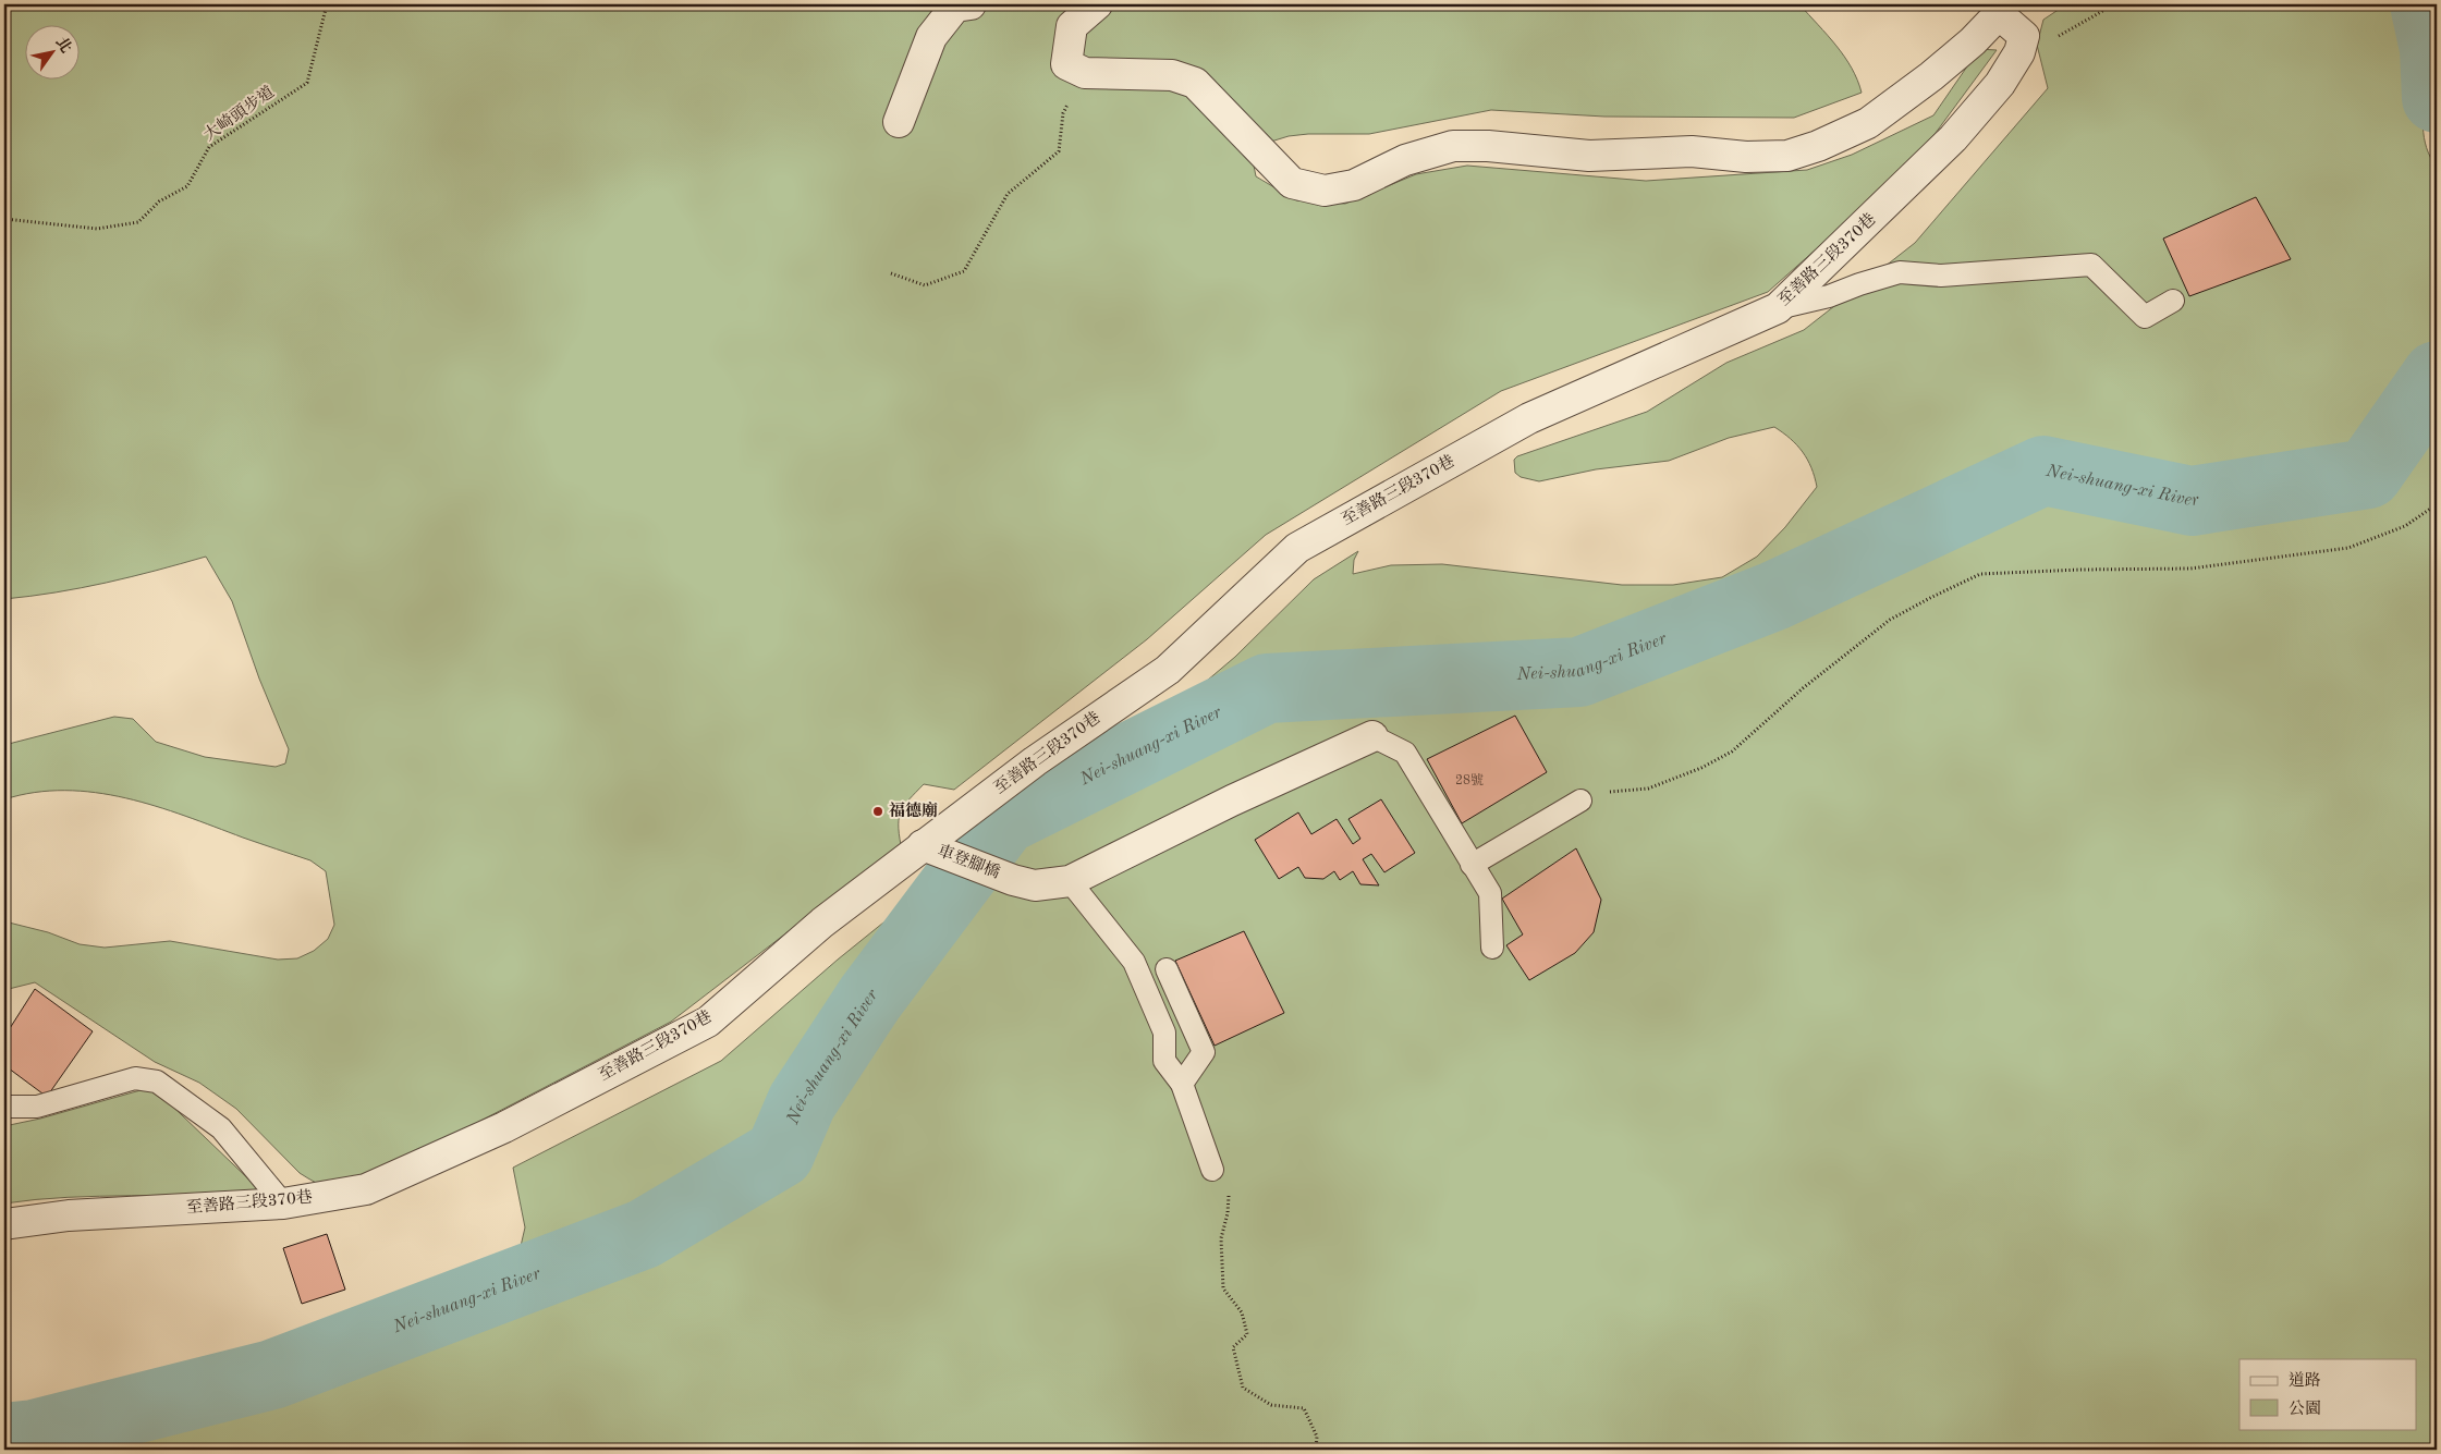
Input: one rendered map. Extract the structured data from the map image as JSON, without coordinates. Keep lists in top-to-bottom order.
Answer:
{
  "streets": {
    "street": ["至善路三段370巷", "車登腳橋"],
    "path": ["大崎頭步道"]
  },
  "crossings": [
    ["至善路三段370巷", "車登腳橋"]
  ],
  "water": ["Nei-shuang-xi River"],
  "places": ["福德廟"],
  "house_numbers": ["28號"],
  "legend": ["道路", "公園"],
  "north": "top right"
}
